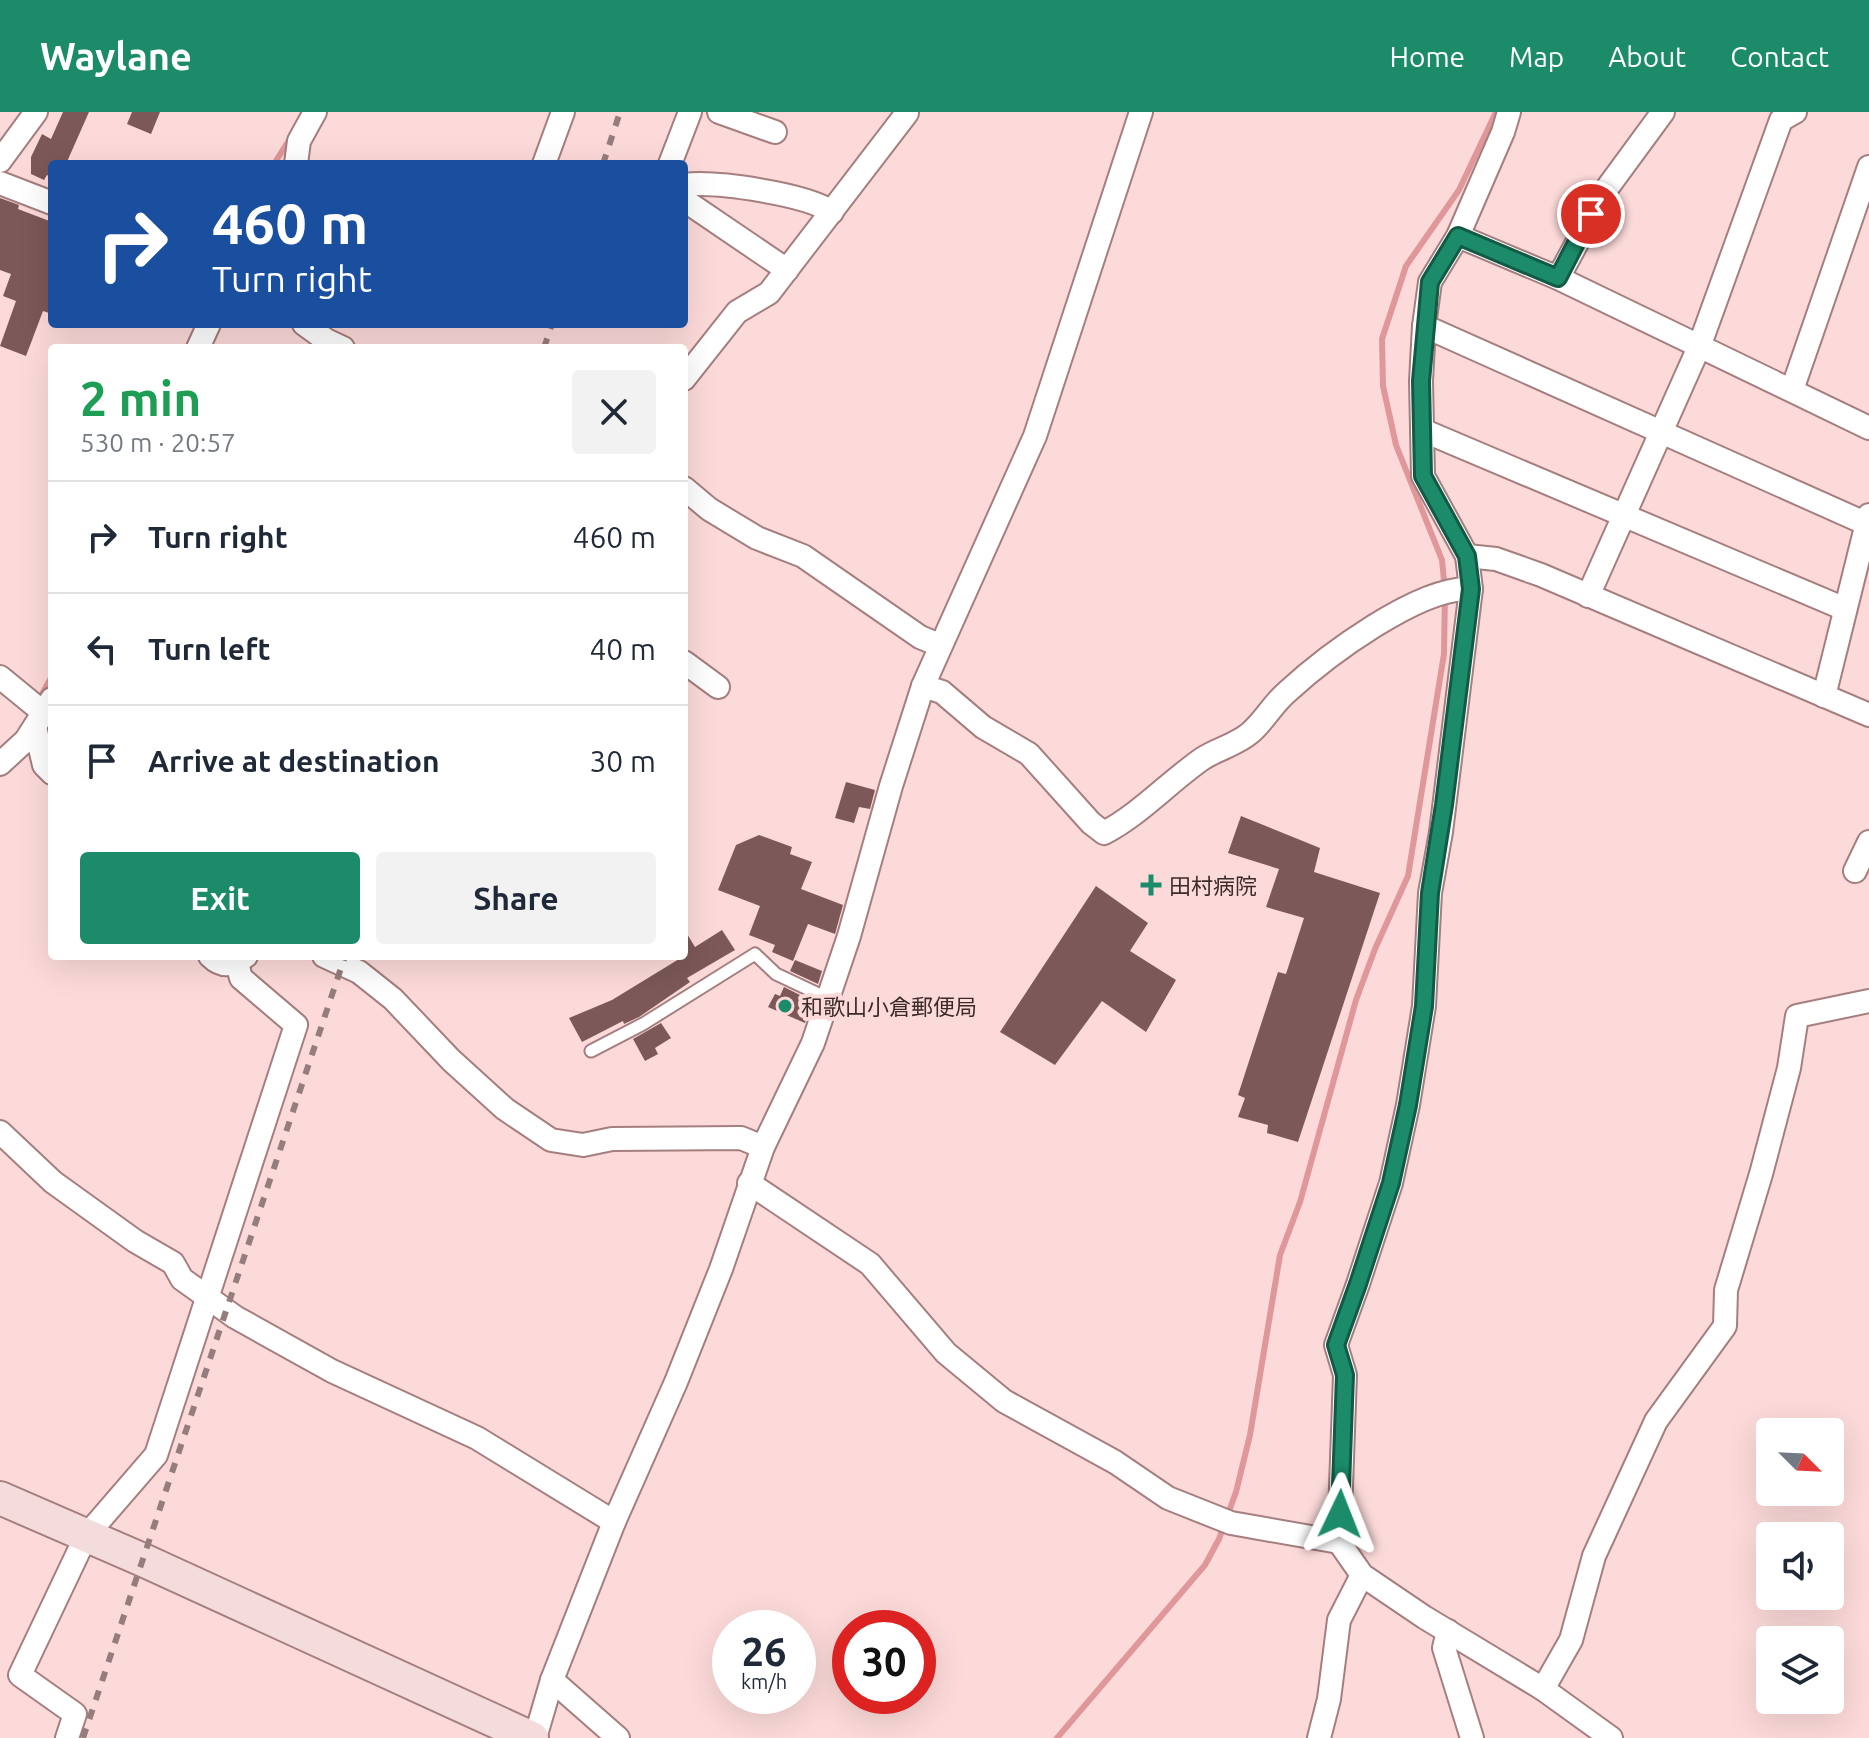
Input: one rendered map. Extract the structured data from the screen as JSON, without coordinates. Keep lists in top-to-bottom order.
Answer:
{
  "places": {
    "health": ["田村病院"],
    "other": ["和歌山小倉郵便局"]
  },
  "north": "bottom right",
  "page": {
    "header": "Waylane",
    "nav": [
      "Home",
      "Map",
      "About",
      "Contact"
    ],
    "turn": ["460 m", "Turn right"],
    "heading": ["2 min", "530 m · 20:57"],
    "list": [
      {
        "name": "Turn right",
        "value": "460 m"
      },
      {
        "name": "Turn left",
        "value": "40 m"
      },
      {
        "name": "Arrive at destination",
        "value": "30 m"
      }
    ],
    "buttons": ["Exit", "Share"],
    "speed": "26 km/h",
    "limit": "30"
  }
}
